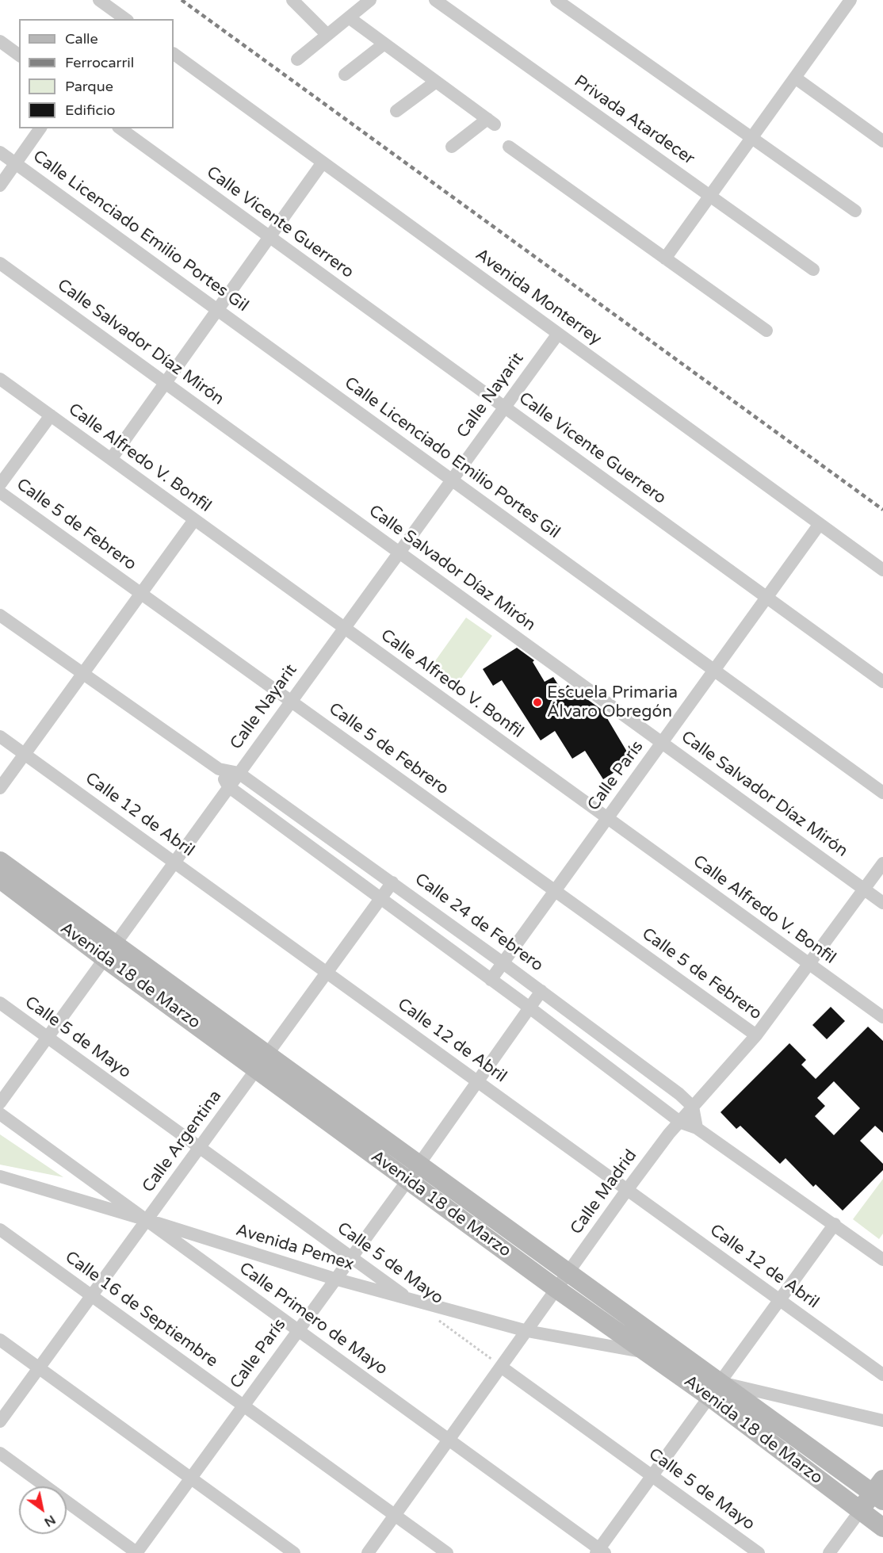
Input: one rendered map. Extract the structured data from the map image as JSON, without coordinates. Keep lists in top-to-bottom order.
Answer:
{
  "streets": {
    "street": [
      "Privada Atardecer",
      "Calle Vicente Guerrero",
      "Calle Licenciado Emilio Portes Gil",
      "Avenida Monterrey",
      "Calle Salvador Díaz Mirón",
      "Calle Nayarit",
      "Calle Alfredo V. Bonfil",
      "Calle 5 de Febrero",
      "Calle París",
      "Calle 12 de Abril",
      "Calle 24 de Febrero",
      "Avenida 18 de Marzo",
      "Calle 5 de Mayo",
      "Calle Argentina",
      "Calle Madrid",
      "Avenida Pemex",
      "Calle 16 de Septiembre",
      "Calle Primero de Mayo"
    ]
  },
  "crossings": [
    ["Calle Vicente Guerrero", "Calle Nayarit"],
    ["Calle Vicente Guerrero", "Calle París"],
    ["Calle Licenciado Emilio Portes Gil", "Calle Nayarit"],
    ["Calle Licenciado Emilio Portes Gil", "Calle París"],
    ["Avenida Monterrey", "Calle Nayarit"],
    ["Avenida Monterrey", "Calle París"],
    ["Calle Salvador Díaz Mirón", "Calle Nayarit"],
    ["Calle Salvador Díaz Mirón", "Calle París"],
    ["Calle Salvador Díaz Mirón", "Calle Madrid"],
    ["Calle Nayarit", "Calle Alfredo V. Bonfil"],
    ["Calle Nayarit", "Calle 5 de Febrero"],
    ["Calle Nayarit", "Calle 12 de Abril"],
    ["Calle Nayarit", "Calle 24 de Febrero"],
    ["Calle Nayarit", "Avenida 18 de Marzo"],
    ["Calle Nayarit", "Calle 5 de Mayo"],
    ["Calle Alfredo V. Bonfil", "Calle París"],
    ["Calle Alfredo V. Bonfil", "Calle Madrid"],
    ["Calle 5 de Febrero", "Calle París"],
    ["Calle 5 de Febrero", "Calle Madrid"],
    ["Calle París", "Calle 12 de Abril"],
    ["Calle París", "Calle 24 de Febrero"],
    ["Calle París", "Avenida 18 de Marzo"],
    ["Calle París", "Calle 5 de Mayo"],
    ["Calle París", "Avenida Pemex"],
    ["Calle París", "Calle 16 de Septiembre"],
    ["Calle París", "Calle Primero de Mayo"],
    ["Calle 12 de Abril", "Calle Argentina"],
    ["Calle 12 de Abril", "Calle Madrid"],
    ["Calle 24 de Febrero", "Calle Argentina"],
    ["Calle 24 de Febrero", "Calle Madrid"],
    ["Avenida 18 de Marzo", "Calle Argentina"],
    ["Avenida 18 de Marzo", "Calle Madrid"],
    ["Avenida 18 de Marzo", "Avenida Pemex"],
    ["Calle 5 de Mayo", "Calle Argentina"],
    ["Calle 5 de Mayo", "Calle Madrid"],
    ["Calle 5 de Mayo", "Avenida Pemex"],
    ["Calle Argentina", "Avenida Pemex"],
    ["Calle Argentina", "Calle 16 de Septiembre"],
    ["Calle Argentina", "Calle Primero de Mayo"],
    ["Calle Madrid", "Avenida Pemex"],
    ["Calle Madrid", "Calle 16 de Septiembre"],
    ["Calle Madrid", "Calle Primero de Mayo"],
    ["Avenida Pemex", "Calle Primero de Mayo"]
  ],
  "places": ["Escuela Primaria Álvaro Obregón"],
  "legend": [
    "Calle",
    "Ferrocarril",
    "Parque",
    "Edificio"
  ],
  "north": "bottom right"
}
